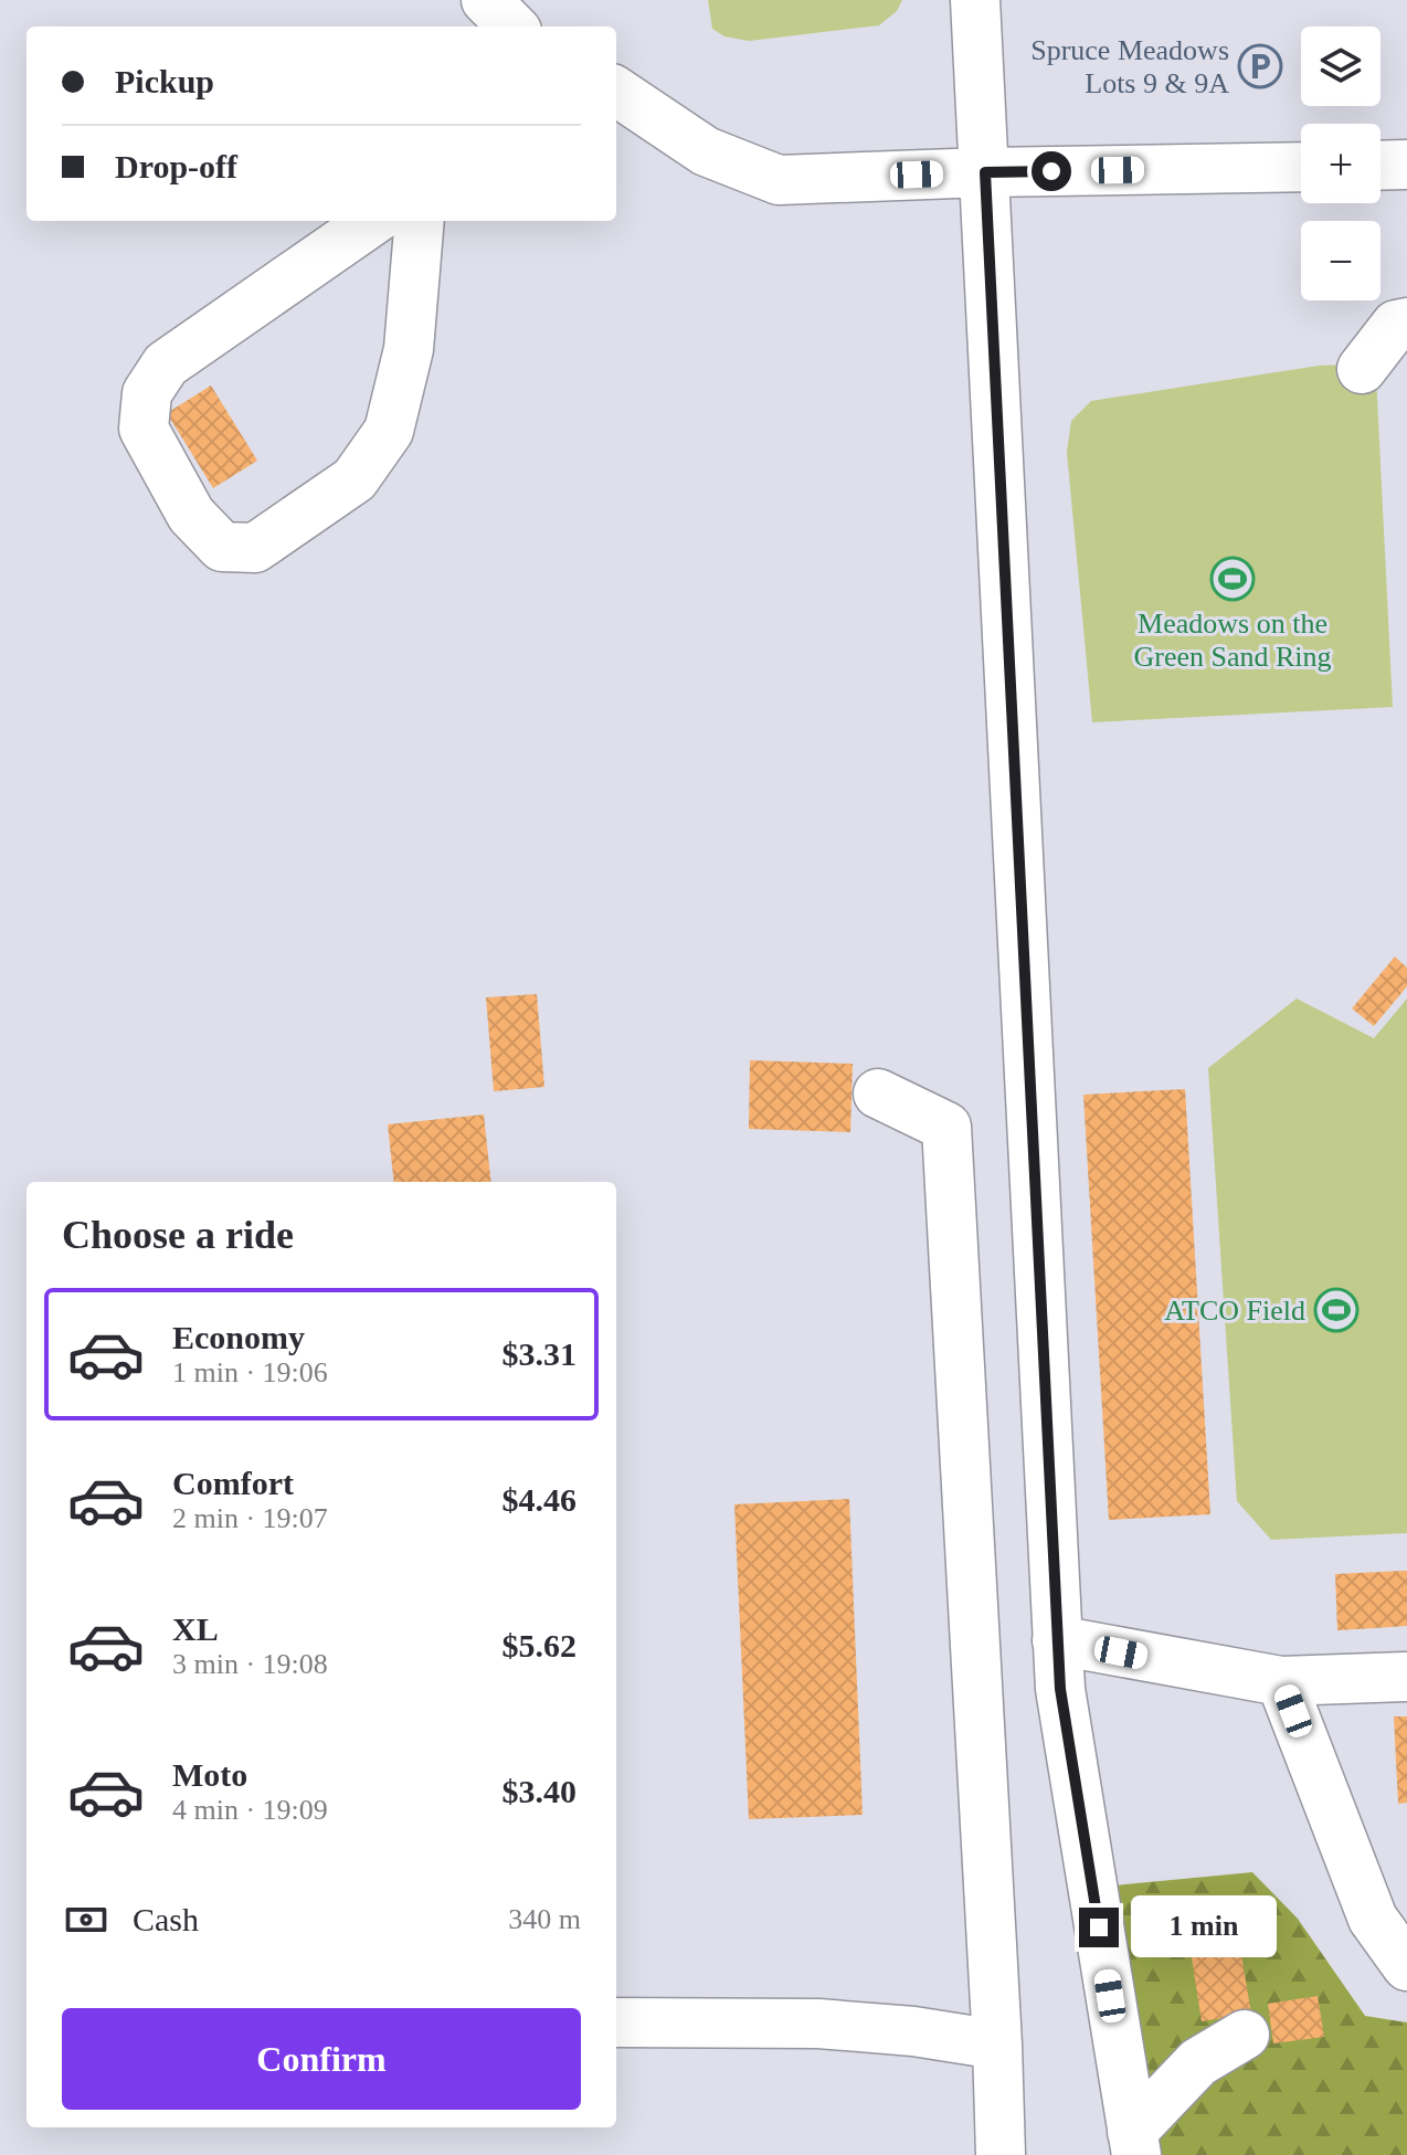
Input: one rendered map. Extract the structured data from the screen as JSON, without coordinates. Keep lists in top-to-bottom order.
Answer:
{
  "places": {
    "parking": ["Spruce Meadows Lots 9 & 9A"],
    "sports": ["Meadows on the Green Sand Ring", "ATCO Field"]
  },
  "page": {
    "map_buttons": ["+", "−"],
    "banner": ["Pickup", "Drop-off"],
    "heading": "Choose a ride",
    "list": [
      {
        "name": "Economy",
        "note": "1 min · 19:06",
        "value": "$3.31"
      },
      {
        "name": "Comfort",
        "note": "2 min · 19:07",
        "value": "$4.46"
      },
      {
        "name": "XL",
        "note": "3 min · 19:08",
        "value": "$5.62"
      },
      {
        "name": "Moto",
        "note": "4 min · 19:09",
        "value": "$3.40"
      }
    ],
    "pay": ["Cash", "340 m"],
    "bubble": "1 min",
    "buttons": "Confirm"
  }
}
